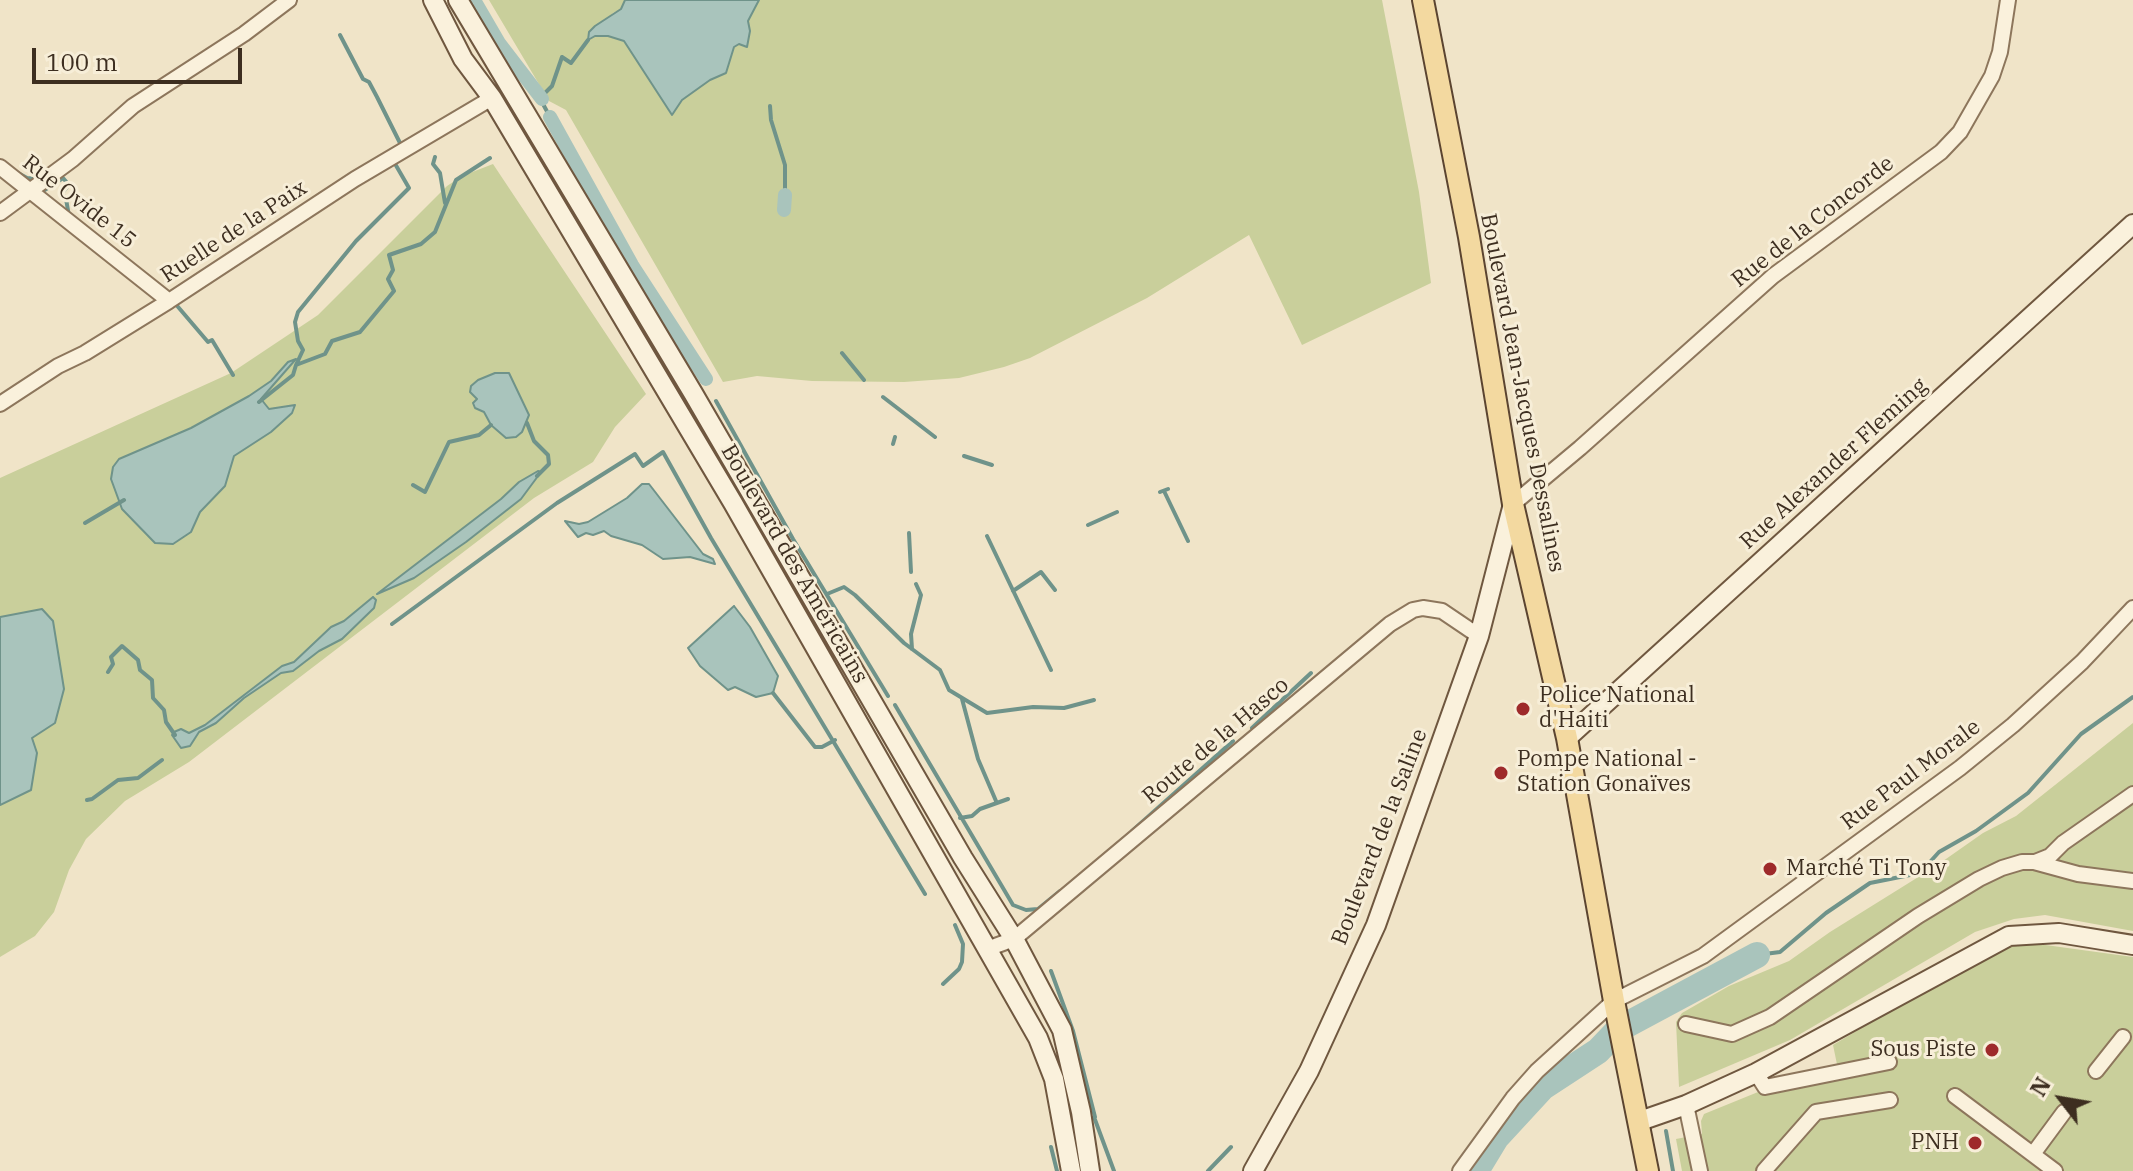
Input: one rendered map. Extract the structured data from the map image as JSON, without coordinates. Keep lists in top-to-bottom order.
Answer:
{
  "streets": {
    "main road": [
      "Boulevard Jean-Jacques Dessalines",
      "Rue Alexander Fleming",
      "Boulevard des Américains",
      "Boulevard de la Saline"
    ],
    "street": [
      "Rue Ovide 15",
      "Rue de la Concorde",
      "Ruelle de la Paix",
      "Route de la Hasco",
      "Rue Paul Morale"
    ]
  },
  "crossings": [
    ["Rue Ovide 15", "Ruelle de la Paix"],
    ["Rue de la Concorde", "Boulevard Jean-Jacques Dessalines"],
    ["Rue de la Concorde", "Boulevard de la Saline"],
    ["Ruelle de la Paix", "Boulevard des Américains"],
    ["Boulevard Jean-Jacques Dessalines", "Rue Alexander Fleming"],
    ["Boulevard Jean-Jacques Dessalines", "Rue Paul Morale"],
    ["Boulevard Jean-Jacques Dessalines", "Boulevard de la Saline"],
    ["Boulevard des Américains", "Route de la Hasco"],
    ["Route de la Hasco", "Boulevard de la Saline"]
  ],
  "places": [
    "Police National d'Haiti",
    "Pompe National - Station Gonaïves",
    "Marché Ti Tony",
    "Sous Piste",
    "PNH"
  ],
  "scale_bar": "100 m",
  "north": "top left"
}
